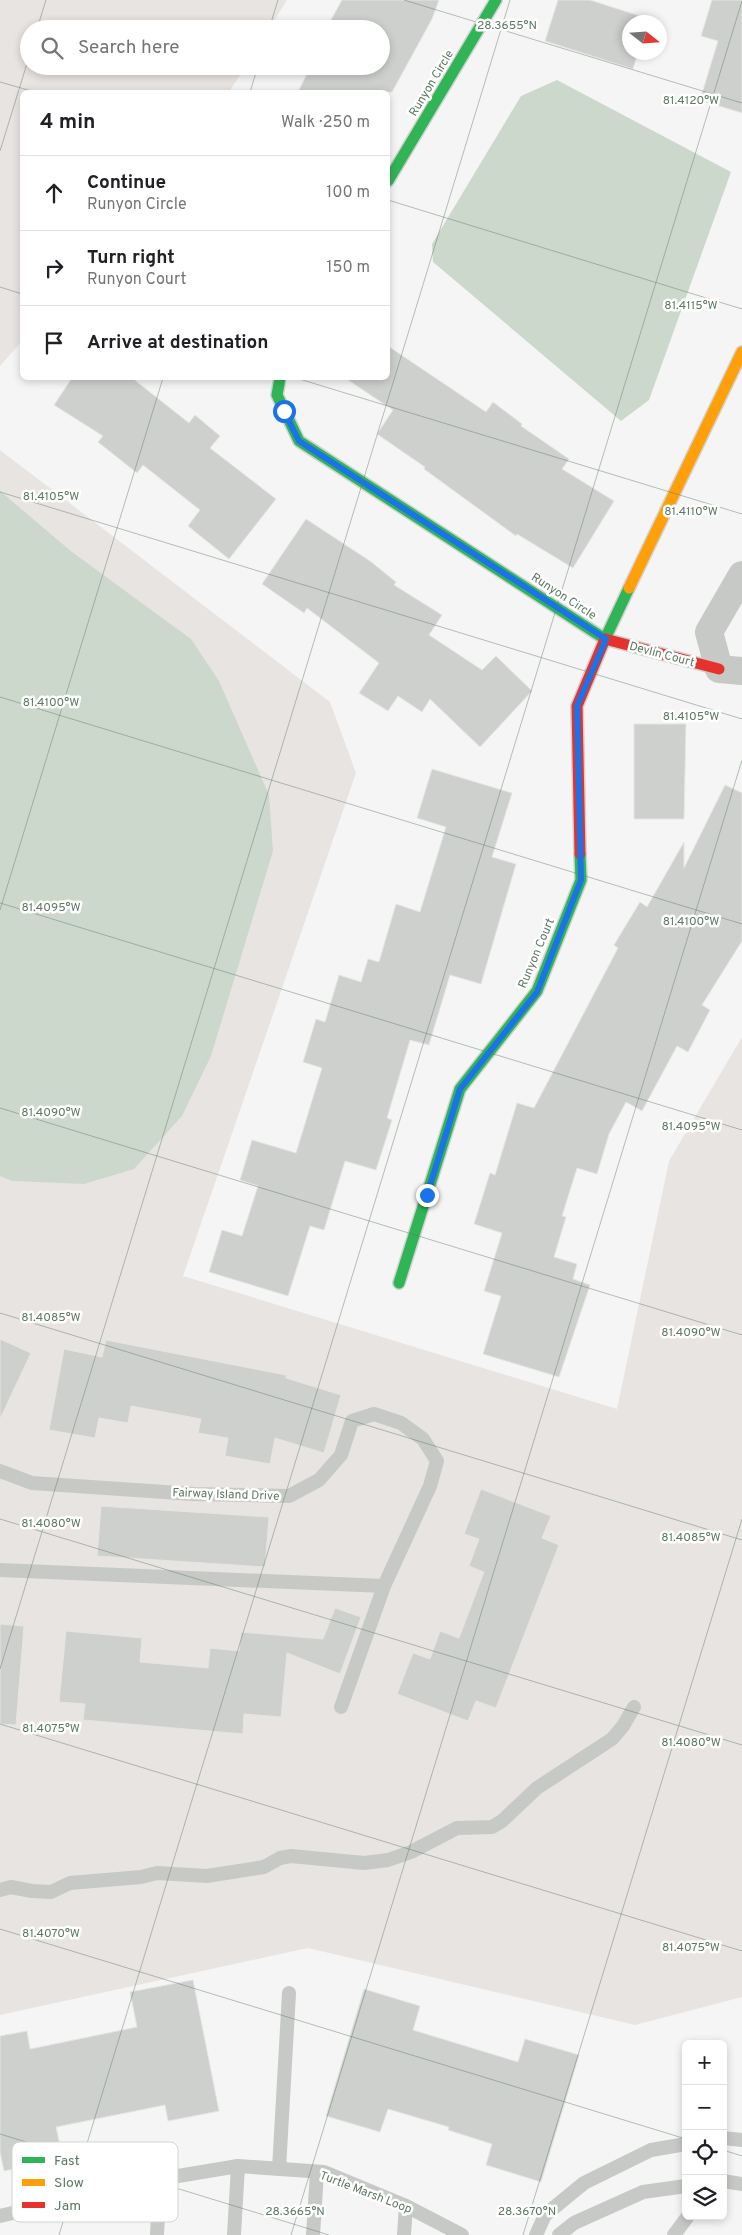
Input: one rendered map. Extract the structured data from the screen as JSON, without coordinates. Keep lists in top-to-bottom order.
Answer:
{
  "streets": {
    "street": ["Runyon Circle", "Devlin Court", "Runyon Court"],
    "lane": ["Fairway Island Drive", "Turtle Marsh Loop"]
  },
  "crossings": [
    ["Runyon Circle", "Devlin Court"],
    ["Runyon Circle", "Runyon Court"],
    ["Devlin Court", "Runyon Court"]
  ],
  "legend": ["Fast", "Slow", "Jam"],
  "north": "right",
  "page": {
    "search": "Search here",
    "heading": ["4 min", "Walk · 250 m"],
    "list": [
      ["Continue", "Runyon Circle", "100 m"],
      ["Turn right", "Runyon Court", "150 m"],
      "Arrive at destination"
    ],
    "map_buttons": ["+", "−"]
  },
  "coordinates": [
    "28.3655°N",
    "81.4120°W",
    "81.4115°W",
    "81.4105°W",
    "81.4110°W",
    "81.4100°W",
    "81.4095°W",
    "81.4090°W",
    "81.4085°W",
    "81.4080°W",
    "81.4075°W",
    "81.4070°W",
    "28.3665°N",
    "28.3670°N"
  ]
}
